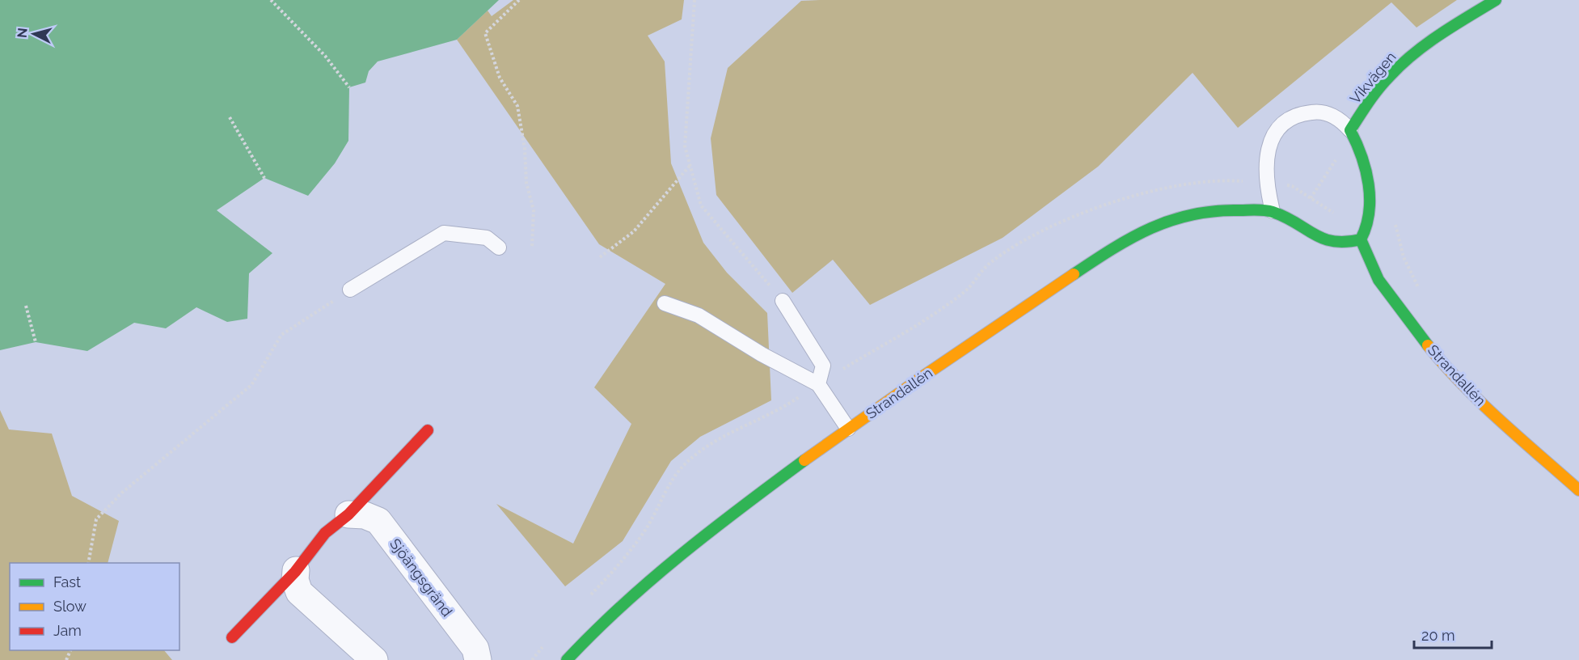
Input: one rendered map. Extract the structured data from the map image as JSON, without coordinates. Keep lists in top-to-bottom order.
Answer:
{
  "streets": {
    "street": ["Vikvägen", "Strandallén", "Sjöängsgränd"]
  },
  "crossings": [
    ["Vikvägen", "Strandallén"]
  ],
  "legend": ["Fast", "Slow", "Jam"],
  "scale_bar": "20 m",
  "north": "left"
}
